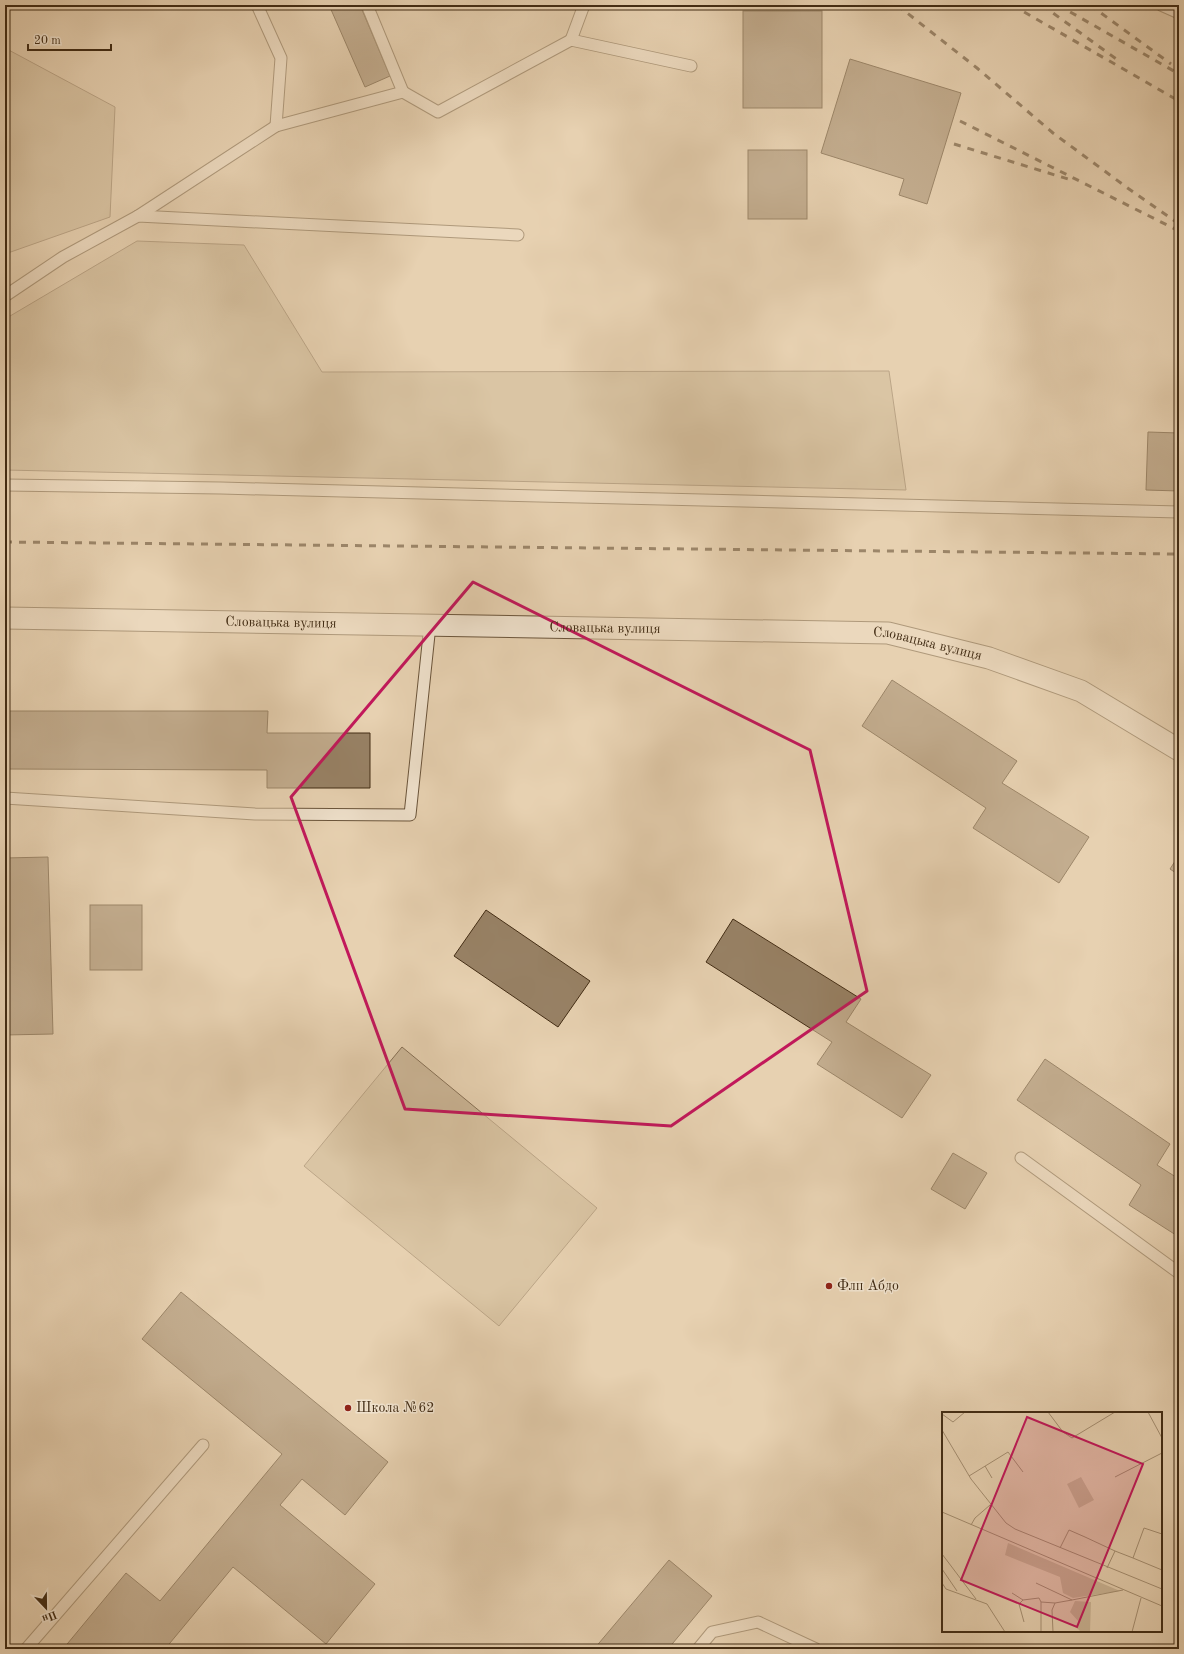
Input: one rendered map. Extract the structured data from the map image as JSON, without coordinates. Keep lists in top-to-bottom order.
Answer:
{
  "streets": {
    "street": ["Словацька вулиця"]
  },
  "places": ["Флп Абдо", "Школа №62"],
  "scale_bar": "20 m",
  "north": "bottom"
}
